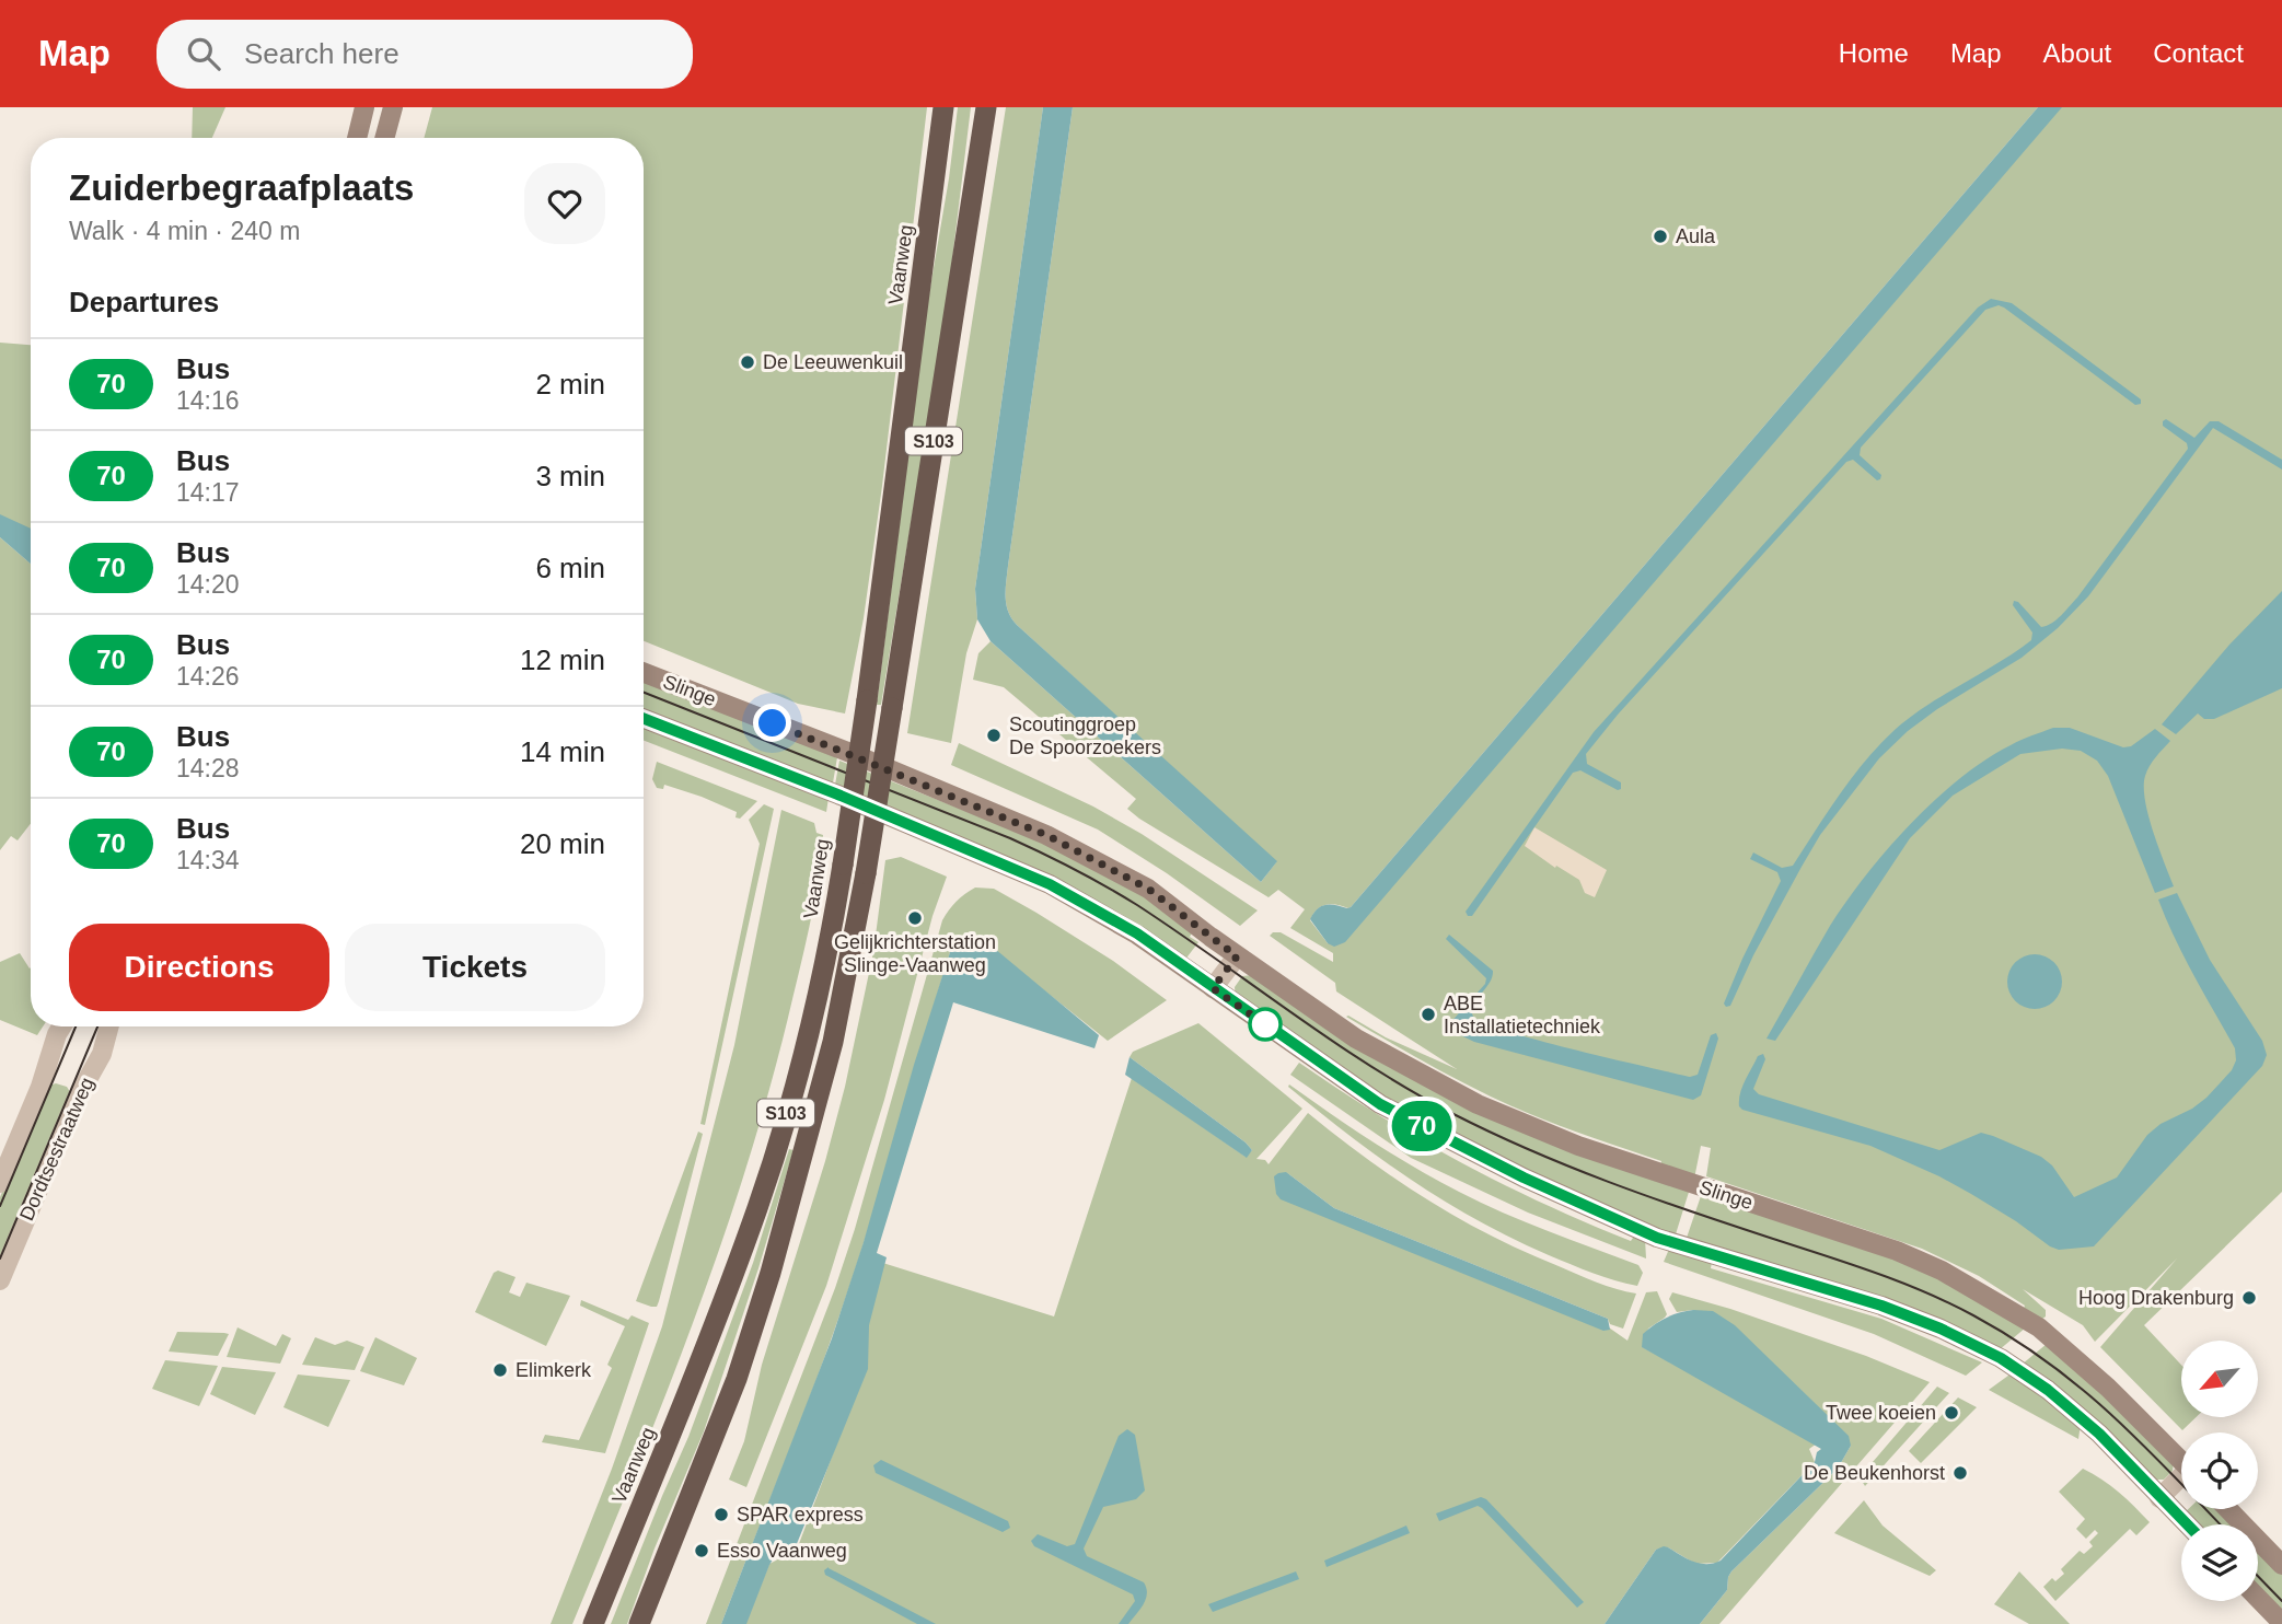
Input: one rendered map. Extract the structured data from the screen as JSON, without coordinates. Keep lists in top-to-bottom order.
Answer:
{
  "streets": {
    "highway": ["Vaanweg", "S103"],
    "main road": ["Slinge"],
    "street": ["Dordtsestraatweg"]
  },
  "places": [
    "Aula",
    "De Leeuwenkuil",
    "Scoutinggroep De Spoorzoekers",
    "Gelijkrichterstation Slinge-Vaanweg",
    "ABE Installatietechniek",
    "Hoog Drakenburg",
    "Elimkerk",
    "Twee koeien",
    "De Beukenhorst",
    "SPAR express",
    "Esso Vaanweg"
  ],
  "lines": ["bus line 70"],
  "north": "bottom left",
  "page": {
    "header": "Map",
    "search": "Search here",
    "nav": [
      "Home",
      "Map",
      "About",
      "Contact"
    ],
    "on_map": "70",
    "heading": [
      ["Zuiderbegraafplaats", "Walk · 4 min · 240 m"],
      "Departures"
    ],
    "list": [
      {
        "mark": "70",
        "name": "Bus",
        "note": "14:16",
        "value": "2 min"
      },
      {
        "mark": "70",
        "name": "Bus",
        "note": "14:17",
        "value": "3 min"
      },
      {
        "mark": "70",
        "name": "Bus",
        "note": "14:20",
        "value": "6 min"
      },
      {
        "mark": "70",
        "name": "Bus",
        "note": "14:26",
        "value": "12 min"
      },
      {
        "mark": "70",
        "name": "Bus",
        "note": "14:28",
        "value": "14 min"
      },
      {
        "mark": "70",
        "name": "Bus",
        "note": "14:34",
        "value": "20 min"
      }
    ],
    "buttons": ["Directions", "Tickets"]
  }
}
